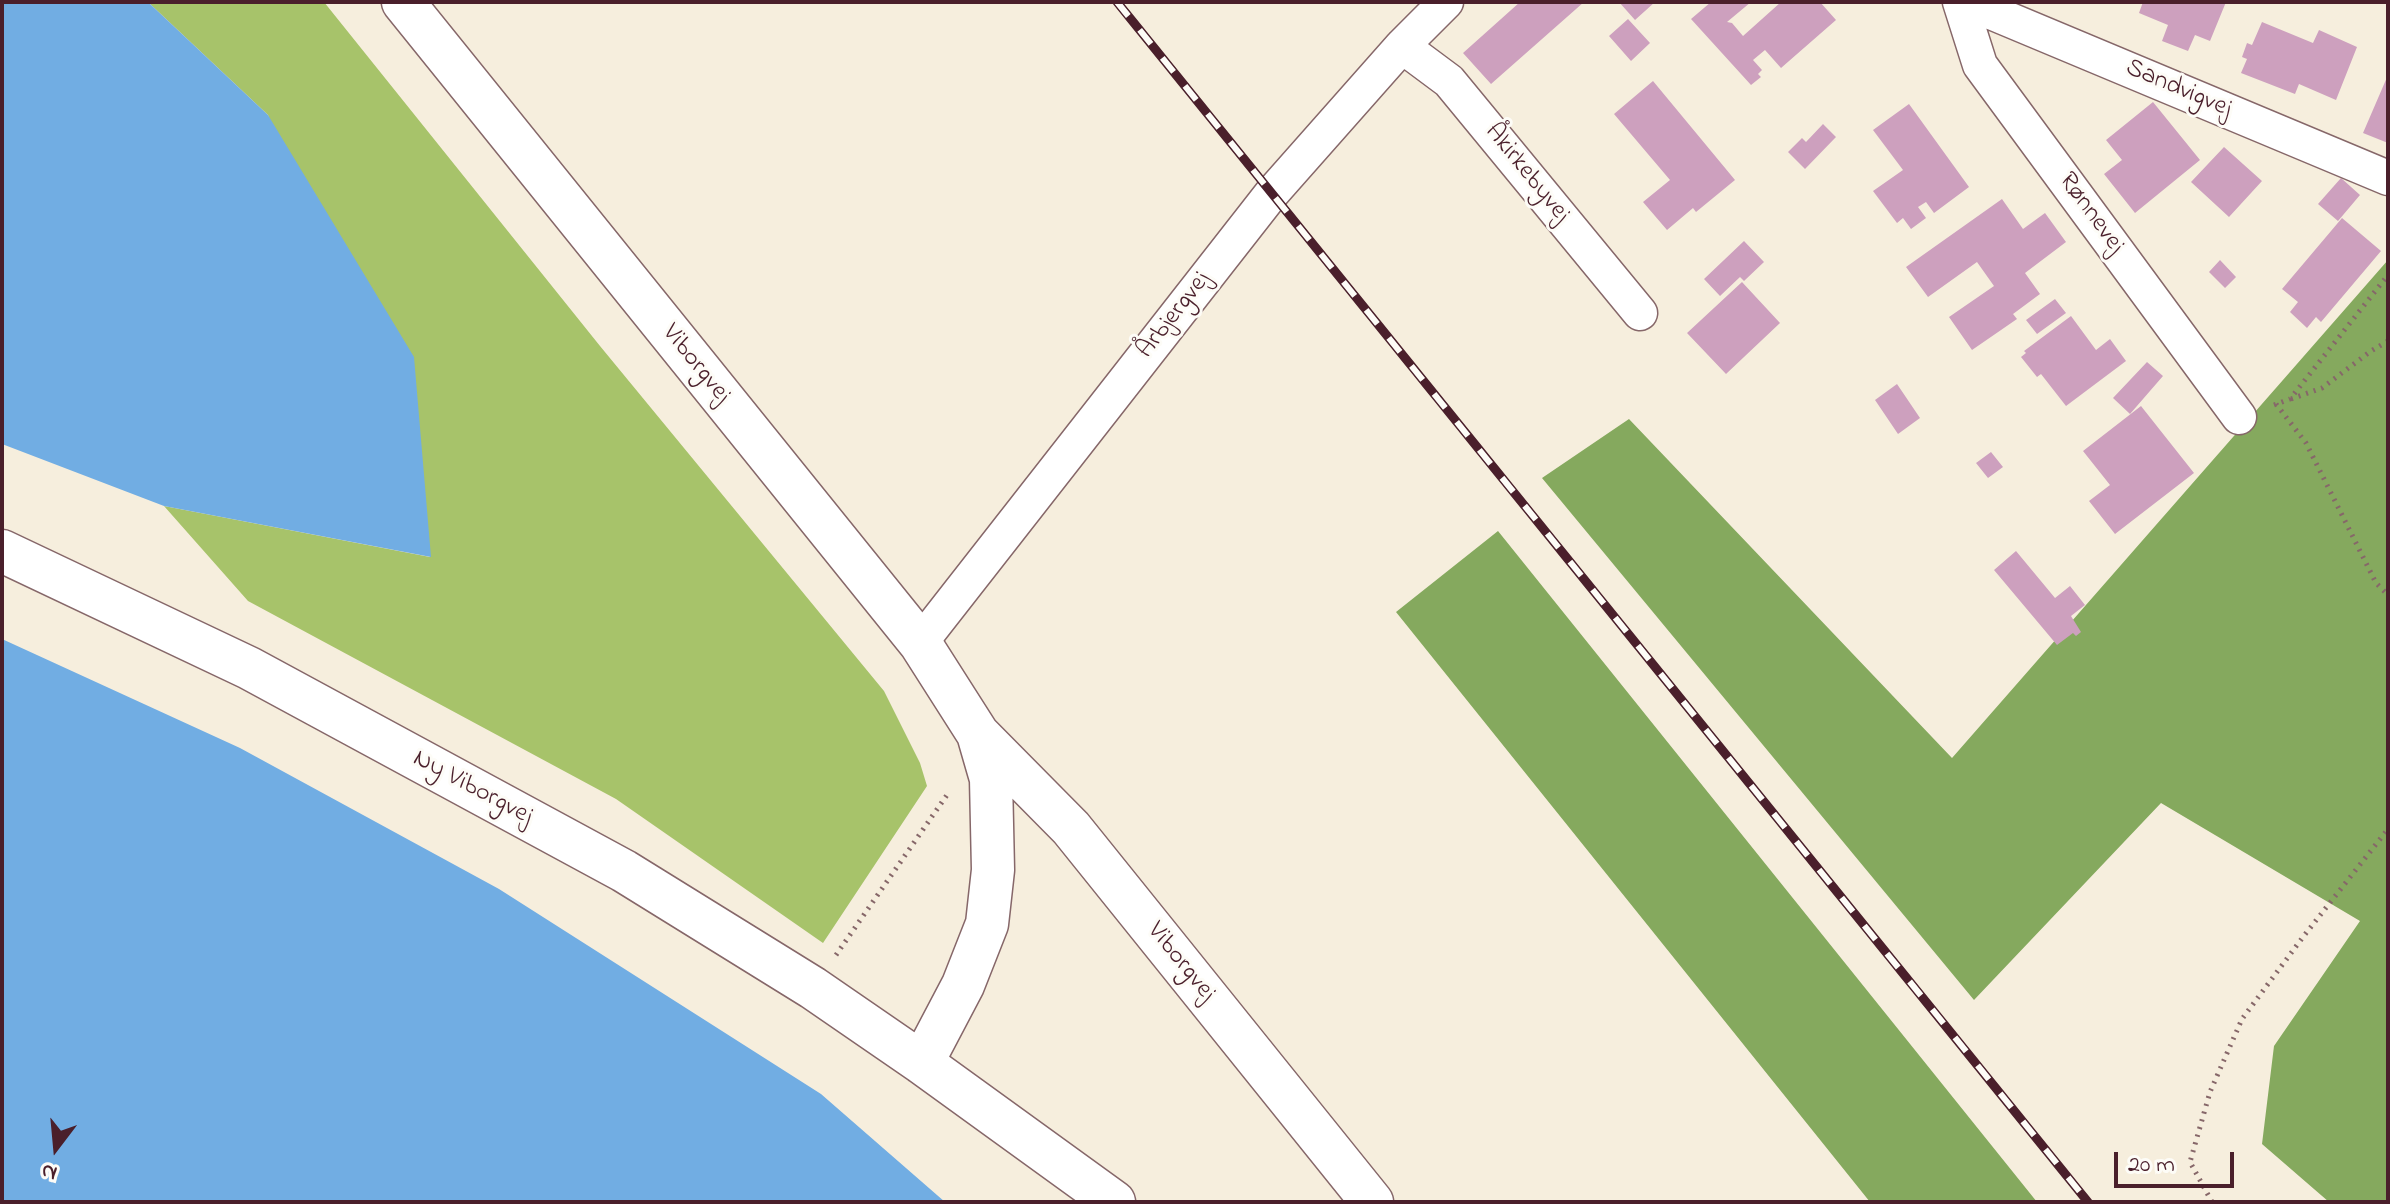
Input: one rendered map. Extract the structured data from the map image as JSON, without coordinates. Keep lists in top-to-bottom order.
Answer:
{
  "streets": {
    "street": [
      "Sandvigvej",
      "Åkirkebyvej",
      "Rønnevej",
      "Årbjergvej",
      "Viborgvej",
      "Ny Viborgvej"
    ]
  },
  "crossings": [
    ["Åkirkebyvej", "Årbjergvej"],
    ["Årbjergvej", "Viborgvej"],
    ["Viborgvej", "Ny Viborgvej"]
  ],
  "scale_bar": "20 m",
  "north": "bottom"
}
